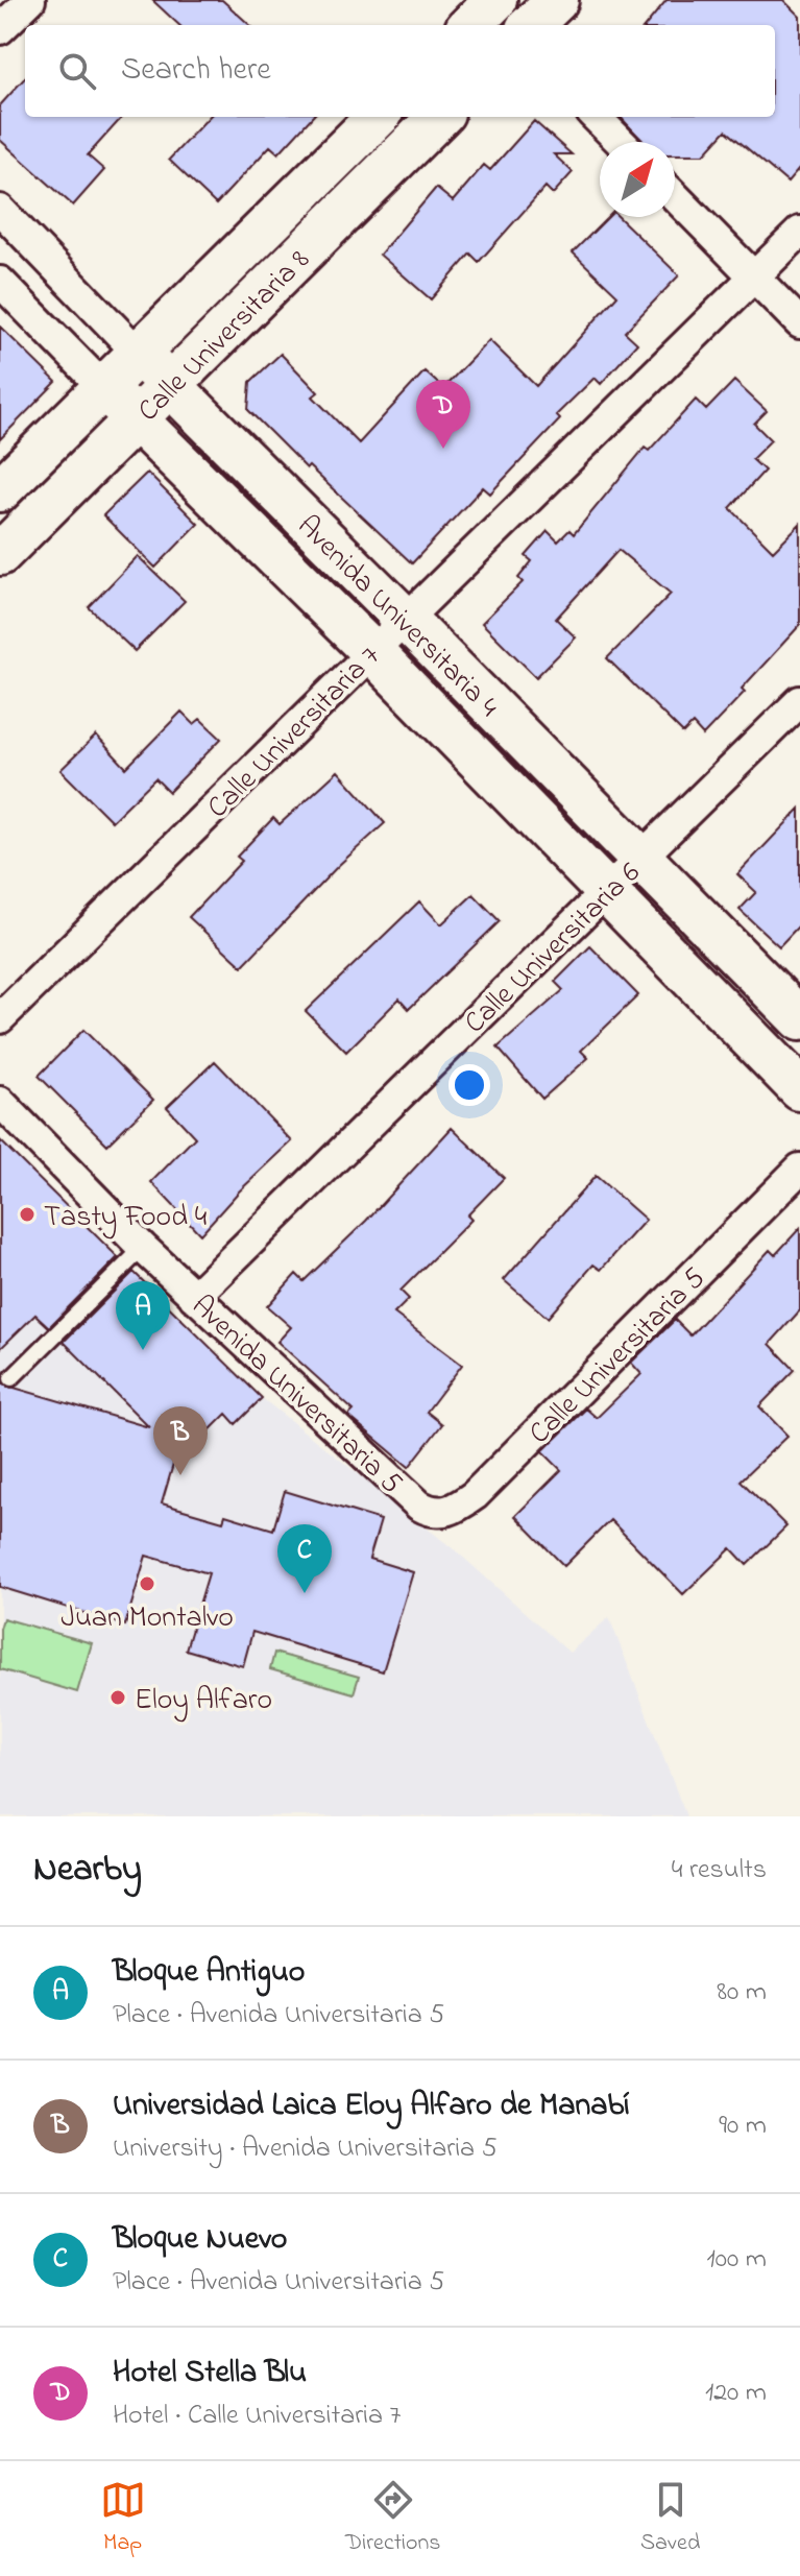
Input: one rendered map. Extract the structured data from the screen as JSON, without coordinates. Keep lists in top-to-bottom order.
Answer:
{
  "streets": {
    "street": [
      "Calle Universitaria 8",
      "Avenida Universitaria 4",
      "Calle Universitaria 7",
      "Calle Universitaria 6",
      "Calle Universitaria 5",
      "Avenida Universitaria 5"
    ]
  },
  "crossings": [
    ["Calle Universitaria 8", "Avenida Universitaria 4"],
    ["Avenida Universitaria 4", "Calle Universitaria 7"],
    ["Avenida Universitaria 4", "Calle Universitaria 6"],
    ["Calle Universitaria 6", "Avenida Universitaria 5"],
    ["Calle Universitaria 5", "Avenida Universitaria 5"]
  ],
  "places": ["Tasty Food 4", "Juan Montalvo", "Eloy Alfaro"],
  "north": "top right",
  "page": {
    "search": "Search here",
    "pins": [
      "D",
      "A",
      "B",
      "C"
    ],
    "heading": ["Nearby", "4 results"],
    "list": [
      {
        "mark": "A",
        "name": "Bloque Antiguo",
        "note": "Place · Avenida Universitaria 5",
        "value": "80 m"
      },
      {
        "mark": "B",
        "name": "Universidad Laica Eloy Alfaro de Manabí",
        "note": "University · Avenida Universitaria 5",
        "value": "90 m"
      },
      {
        "mark": "C",
        "name": "Bloque Nuevo",
        "note": "Place · Avenida Universitaria 5",
        "value": "100 m"
      },
      {
        "mark": "D",
        "name": "Hotel Stella Blu",
        "note": "Hotel · Calle Universitaria 7",
        "value": "120 m"
      }
    ],
    "nav": ["Map", "Directions", "Saved"]
  }
}
